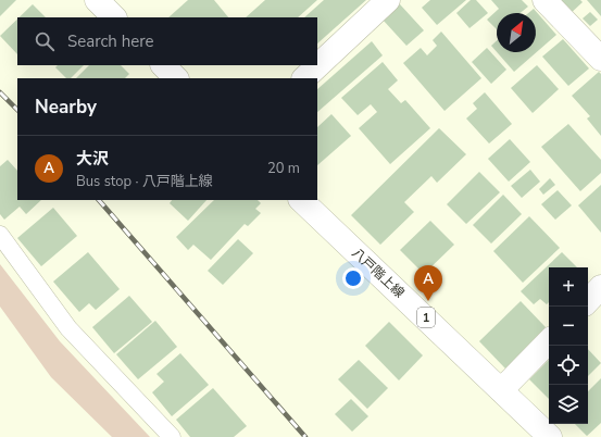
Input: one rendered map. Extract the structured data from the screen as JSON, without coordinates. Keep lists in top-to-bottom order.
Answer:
{
  "streets": {
    "main road": ["八戸階上線", "1"]
  },
  "north": "top right",
  "page": {
    "search": "Search here",
    "heading": "Nearby",
    "list": [
      {
        "mark": "A",
        "name": "大沢",
        "note": "Bus stop · 八戸階上線",
        "value": "20 m"
      }
    ],
    "pins": "A",
    "map_buttons": ["+", "−"]
  }
}
